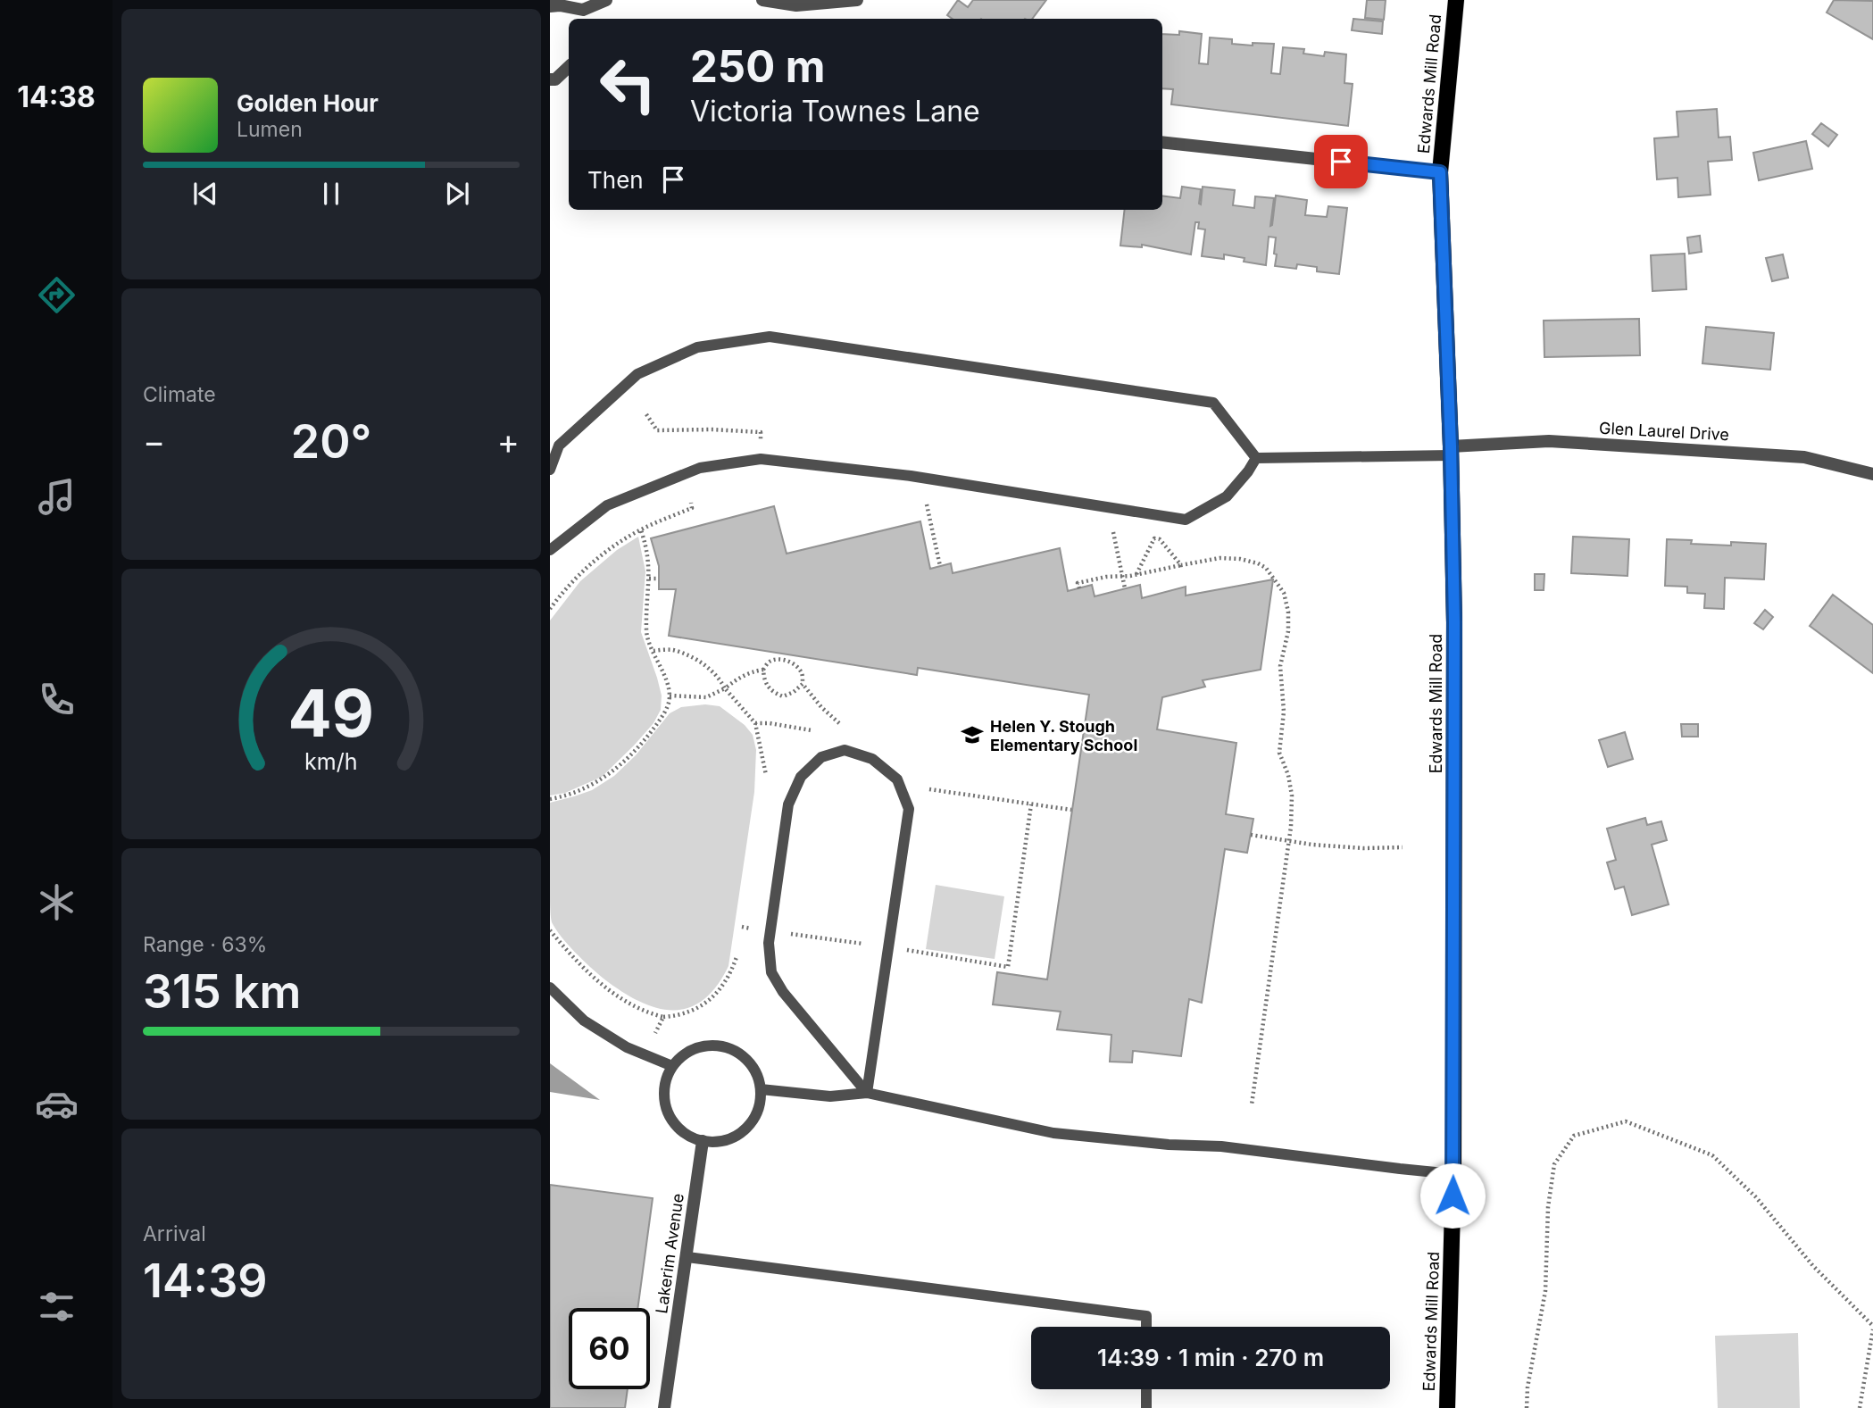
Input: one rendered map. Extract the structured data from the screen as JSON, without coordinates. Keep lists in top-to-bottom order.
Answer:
{
  "streets": {
    "main road": ["Edwards Mill Road"],
    "street": ["Glen Laurel Drive", "Lakerim Avenue"]
  },
  "crossings": [
    ["Edwards Mill Road", "Glen Laurel Drive"]
  ],
  "places": {
    "school or university": ["Helen Y. Stough Elementary School"]
  },
  "page": {
    "tabs": "14:38",
    "turn": ["250 m", "Victoria Townes Lane"],
    "song": ["Golden Hour", "Lumen"],
    "then": "Then",
    "tile": [
      "Climate",
      ["Range · 63%", "315 km"],
      ["Arrival", "14:39"]
    ],
    "heat": ["−", "20°", "+"],
    "limit": "60",
    "trip": "14:39 · 1 min · 270 m",
    "gauge": ["49", "km/h"]
  }
}
